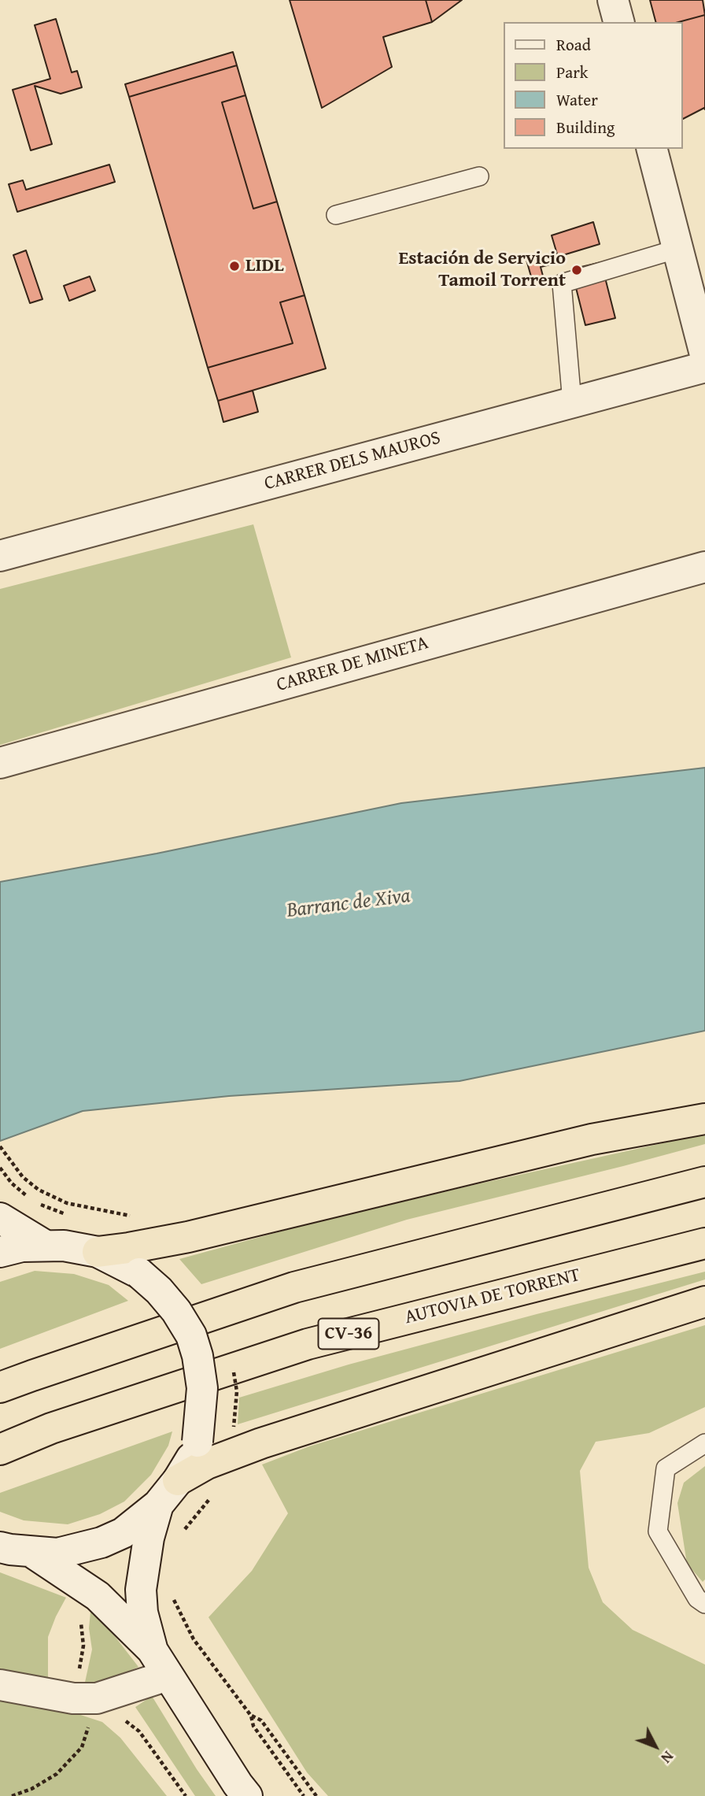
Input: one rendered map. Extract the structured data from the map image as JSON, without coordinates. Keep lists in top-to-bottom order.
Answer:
{
  "streets": {
    "highway": ["AUTOVIA DE TORRENT", "CV-36"],
    "street": ["CARRER DELS MAUROS", "CARRER DE MINETA"]
  },
  "water": ["Barranc de Xiva"],
  "places": ["LIDL", "Estación de Servicio Tamoil Torrent"],
  "legend": [
    "Road",
    "Park",
    "Water",
    "Building"
  ],
  "north": "bottom right"
}
